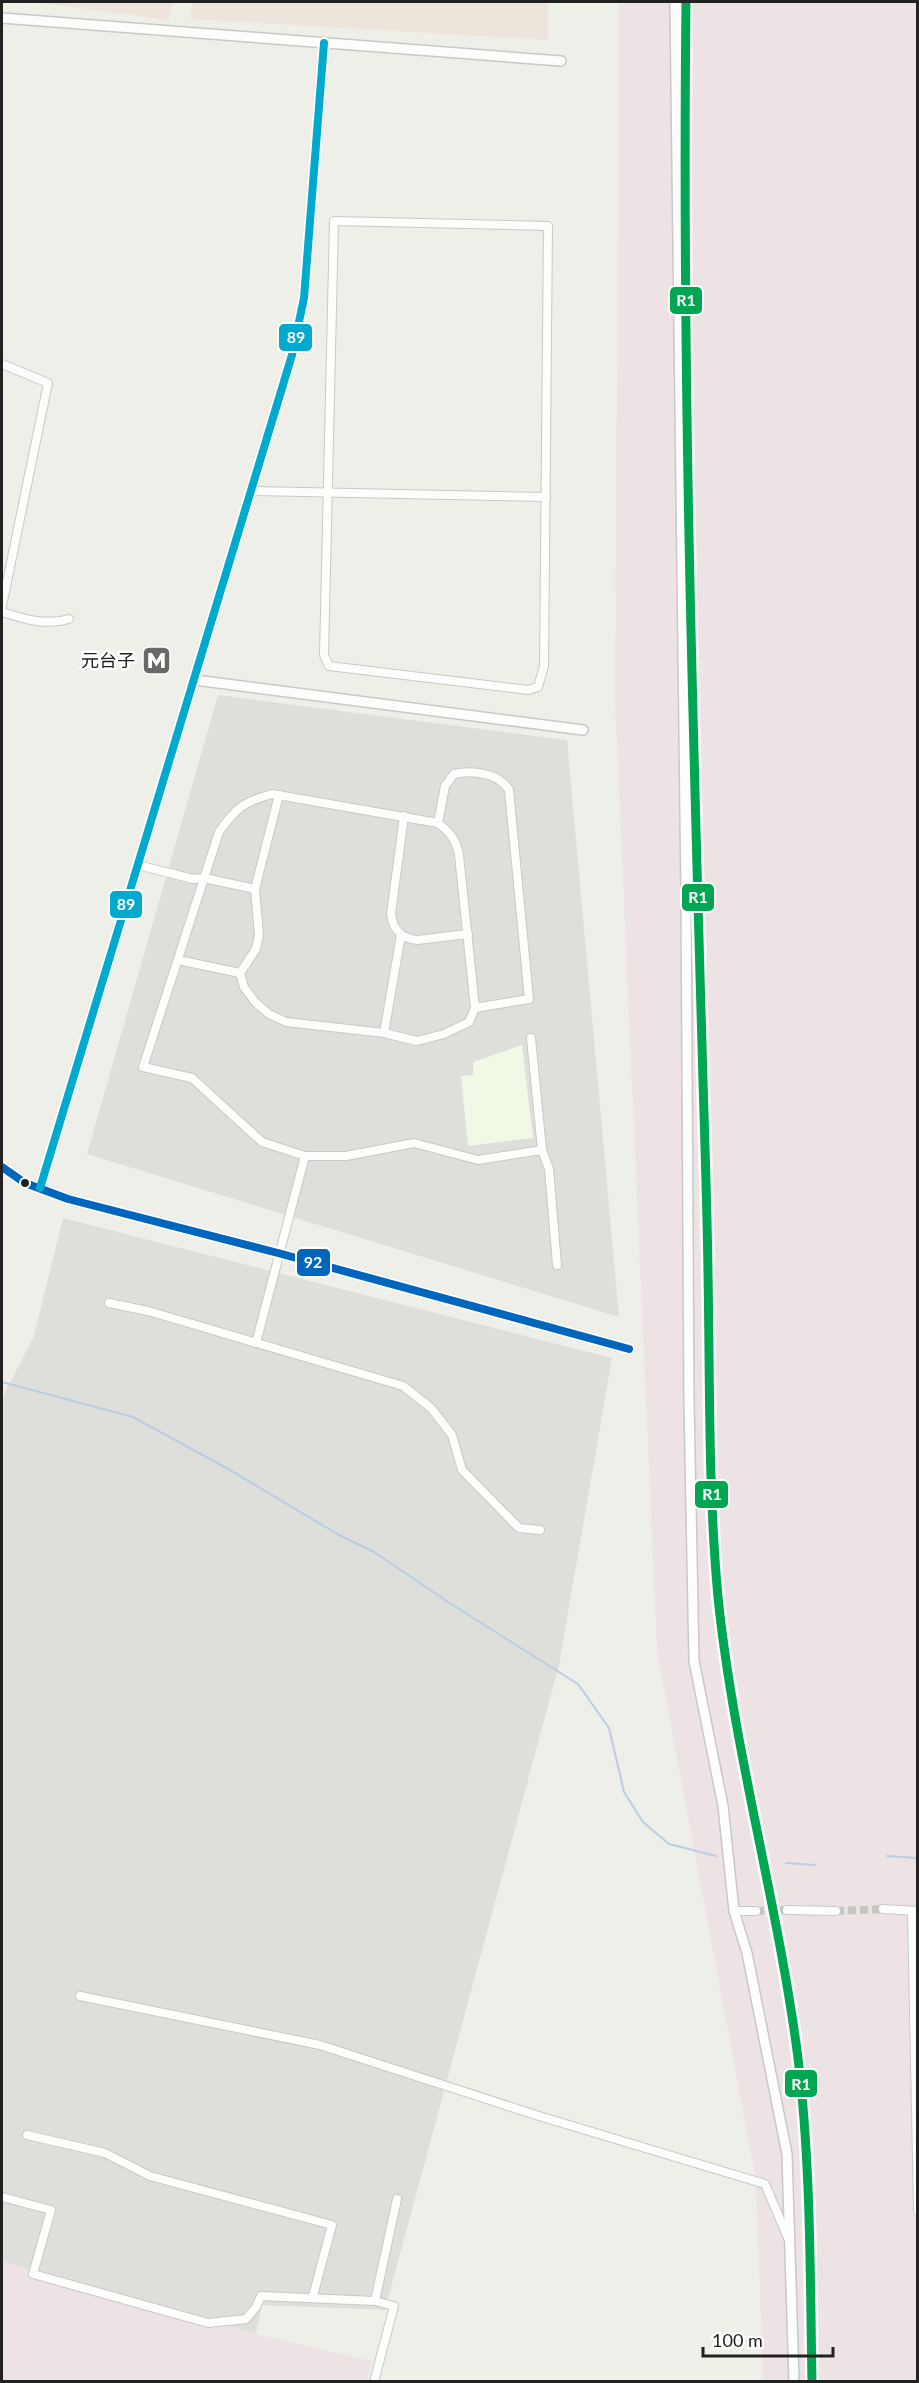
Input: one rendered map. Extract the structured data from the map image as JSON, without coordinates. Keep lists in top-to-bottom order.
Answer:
{
  "places": {
    "metro station": ["元台子"]
  },
  "lines": ["transit line R1", "transit line 89", "transit line 92"],
  "scale_bar": "100 m"
}
